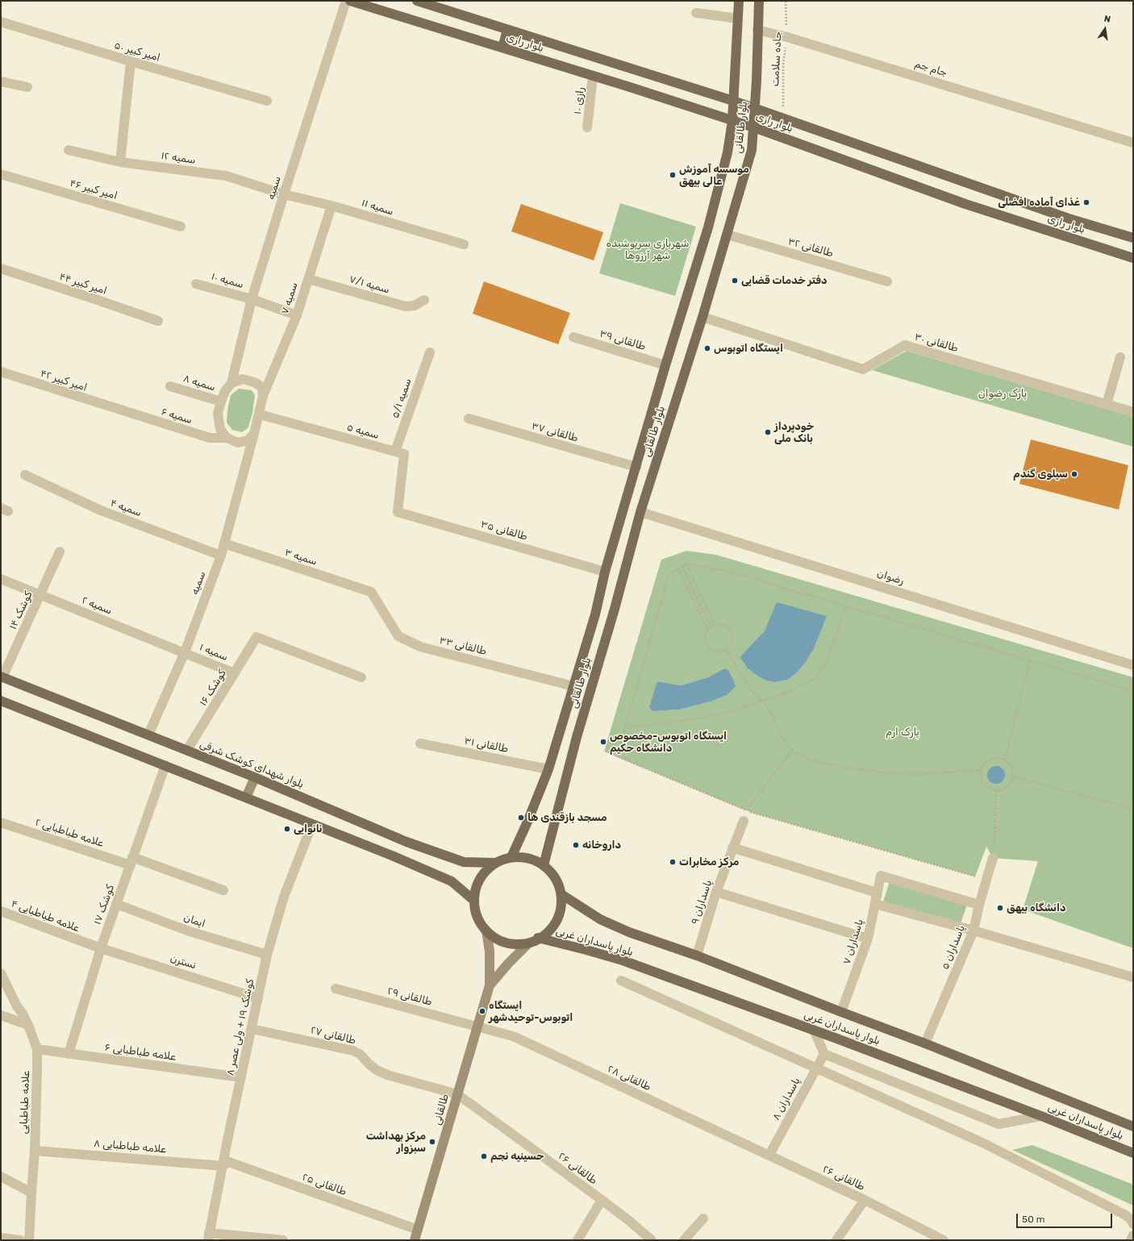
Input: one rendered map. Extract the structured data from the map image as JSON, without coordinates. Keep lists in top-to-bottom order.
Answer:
{
  "streets": {
    "main road": [
      "بلوار رازی",
      "بلوار طالقانی",
      "بلوار شهدای کوشک شرقی",
      "بلوار پاسداران غربی",
      "طالقانی"
    ],
    "street": [
      "امیر کبیر ۵۰",
      "جام جم",
      "رازی ۱۰",
      "سمیه ۱۲",
      "سمیه",
      "امیر کبیر ۴۶",
      "سمیه ۱۱",
      "طالقانی ۳۲",
      "سمیه ۱۰",
      "امیر کبیر ۴۴",
      "سمیه ۷/۱",
      "سمیه ۷",
      "طالقانی ۳۹",
      "طالقانی ۳۰",
      "امیر کبیر ۴۲",
      "سمیه ۸",
      "سمیه ۵/۱",
      "سمیه ۶",
      "سمیه ۵",
      "طالقانی ۳۷",
      "سمیه ۴",
      "طالقانی ۳۵",
      "سمیه ۳",
      "رضوان",
      "سمیه ۲",
      "کوشک ۱۴",
      "طالقانی ۳۳",
      "سمیه ۱",
      "کوشک ۱۶",
      "طالقانی ۳۱",
      "علامه طباطبایی ۲",
      "پاسداران ۹",
      "کوشک ۱۷",
      "علامه طباطبایی ۴",
      "ایمان",
      "پاسداران ۷",
      "پاسداران ۵",
      "نسترن",
      "طالقانی ۲۹",
      "کوشک ۱۹ + ولی عصر ۸",
      "طالقانی ۲۷",
      "علامه طباطبایی ۶",
      "طالقانی ۲۸",
      "پاسداران ۸",
      "علامه طباطبایی",
      "علامه طباطبایی ۸",
      "طالقانی ۲۶",
      "طالقانی ۲۵"
    ],
    "path": ["جاده سلامت"]
  },
  "crossings": [
    ["بلوار رازی", "جاده سلامت"],
    ["بلوار رازی", "رازی ۱۰"],
    ["بلوار رازی", "بلوار طالقانی"],
    ["جاده سلامت", "جام جم"],
    ["جام جم", "بلوار طالقانی"],
    ["بلوار طالقانی", "طالقانی ۳۲"],
    ["بلوار طالقانی", "طالقانی ۳۹"],
    ["بلوار طالقانی", "طالقانی ۳۰"],
    ["بلوار طالقانی", "طالقانی ۳۷"],
    ["بلوار طالقانی", "طالقانی ۳۵"],
    ["بلوار طالقانی", "رضوان"],
    ["بلوار طالقانی", "طالقانی ۳۳"],
    ["بلوار طالقانی", "طالقانی ۳۱"],
    ["بلوار طالقانی", "بلوار شهدای کوشک شرقی"],
    ["بلوار طالقانی", "بلوار پاسداران غربی"],
    ["سمیه ۱۲", "سمیه"],
    ["سمیه ۱۲", "سمیه ۱۱"],
    ["سمیه", "سمیه ۱۱"],
    ["سمیه", "سمیه ۱۰"],
    ["سمیه", "سمیه ۷"],
    ["سمیه", "سمیه ۸"],
    ["سمیه", "سمیه ۶"],
    ["سمیه", "سمیه ۵"],
    ["سمیه", "سمیه ۴"],
    ["سمیه", "سمیه ۳"],
    ["سمیه", "سمیه ۲"],
    ["سمیه", "سمیه ۱"],
    ["سمیه", "بلوار شهدای کوشک شرقی"],
    ["سمیه ۱۱", "سمیه ۷"],
    ["سمیه ۱۰", "سمیه ۷"],
    ["سمیه ۷/۱", "سمیه ۷"],
    ["سمیه ۷", "سمیه ۸"],
    ["سمیه ۷", "سمیه ۶"],
    ["سمیه ۷", "سمیه ۵"],
    ["امیر کبیر ۴۲", "سمیه ۶"],
    ["سمیه ۸", "سمیه ۶"],
    ["سمیه ۸", "سمیه ۵"],
    ["سمیه ۵/۱", "سمیه ۵"],
    ["سمیه ۵/۱", "طالقانی ۳۵"],
    ["سمیه ۶", "سمیه ۵"],
    ["سمیه ۵", "طالقانی ۳۵"],
    ["سمیه ۳", "طالقانی ۳۳"],
    ["سمیه ۲", "کوشک ۱۴"],
    ["سمیه ۲", "سمیه ۱"],
    ["کوشک ۱۴", "بلوار شهدای کوشک شرقی"],
    ["سمیه ۱", "کوشک ۱۶"],
    ["کوشک ۱۶", "بلوار شهدای کوشک شرقی"],
    ["بلوار شهدای کوشک شرقی", "بلوار پاسداران غربی"],
    ["علامه طباطبایی ۲", "کوشک ۱۷"],
    ["پاسداران ۹", "بلوار پاسداران غربی"],
    ["کوشک ۱۷", "علامه طباطبایی ۴"],
    ["کوشک ۱۷", "ایمان"],
    ["کوشک ۱۷", "نسترن"],
    ["کوشک ۱۷", "علامه طباطبایی ۶"],
    ["علامه طباطبایی ۴", "نسترن"],
    ["ایمان", "کوشک ۱۹ + ولی عصر ۸"],
    ["بلوار پاسداران غربی", "پاسداران ۷"],
    ["بلوار پاسداران غربی", "پاسداران ۵"],
    ["پاسداران ۷", "پاسداران ۵"],
    ["نسترن", "کوشک ۱۹ + ولی عصر ۸"],
    ["طالقانی ۲۹", "طالقانی ۲۸"],
    ["طالقانی ۲۹", "طالقانی"],
    ["کوشک ۱۹ + ولی عصر ۸", "طالقانی ۲۷"],
    ["کوشک ۱۹ + ولی عصر ۸", "علامه طباطبایی ۶"],
    ["کوشک ۱۹ + ولی عصر ۸", "علامه طباطبایی ۸"],
    ["کوشک ۱۹ + ولی عصر ۸", "طالقانی ۲۵"],
    ["طالقانی ۲۷", "طالقانی"],
    ["طالقانی ۲۷", "طالقانی ۲۶"],
    ["علامه طباطبایی ۶", "علامه طباطبایی"],
    ["طالقانی ۲۸", "پاسداران ۸"],
    ["طالقانی ۲۸", "طالقانی"],
    ["طالقانی ۲۸", "طالقانی ۲۶"],
    ["پاسداران ۸", "طالقانی ۲۶"],
    ["علامه طباطبایی", "علامه طباطبایی ۸"],
    ["طالقانی", "طالقانی ۲۶"],
    ["طالقانی", "طالقانی ۲۵"],
    ["علامه طباطبایی ۸", "طالقانی ۲۵"]
  ],
  "parks": ["شهربازی سرپوشیده شهر آرزوها", "پارک رضوان", "پارک ارم"],
  "places": [
    "موسسه آموزش عالی بیهق",
    "غذای آماده افضلی",
    "دفتر خدمات قضایی",
    "ایستگاه اتوبوس",
    "خودپرداز بانک ملی",
    "سیلوی گندم",
    "ایستگاه اتوبوس-مخصوص دانشگاه حکیم",
    "مسجد بازقندی ها",
    "نانوایی",
    "داروخانه",
    "مرکز مخابرات",
    "دانشگاه بیهق",
    "ایستگاه اتوبوس-توحیدشهر",
    "مرکز بهداشت سبزوار",
    "حسینیه نجم"
  ],
  "scale_bar": "50 m",
  "north": "top"
}
